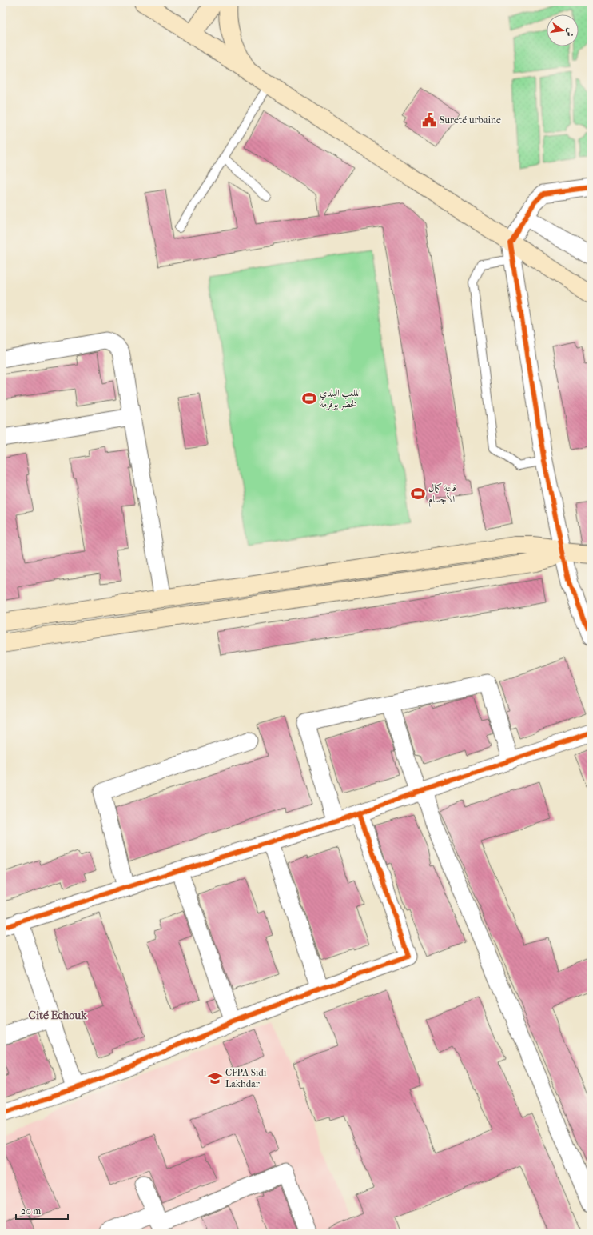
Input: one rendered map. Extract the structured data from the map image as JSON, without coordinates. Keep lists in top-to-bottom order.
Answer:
{
  "districts": ["Cité Echouk"],
  "places": {
    "public building": ["Sureté urbaine"],
    "sports": ["الملعب البلدي لخضر بوفرمة", "قاعة كمال الأجسام"],
    "school or university": ["CFPA Sidi Lakhdar"]
  },
  "scale_bar": "20 m",
  "north": "right"
}
